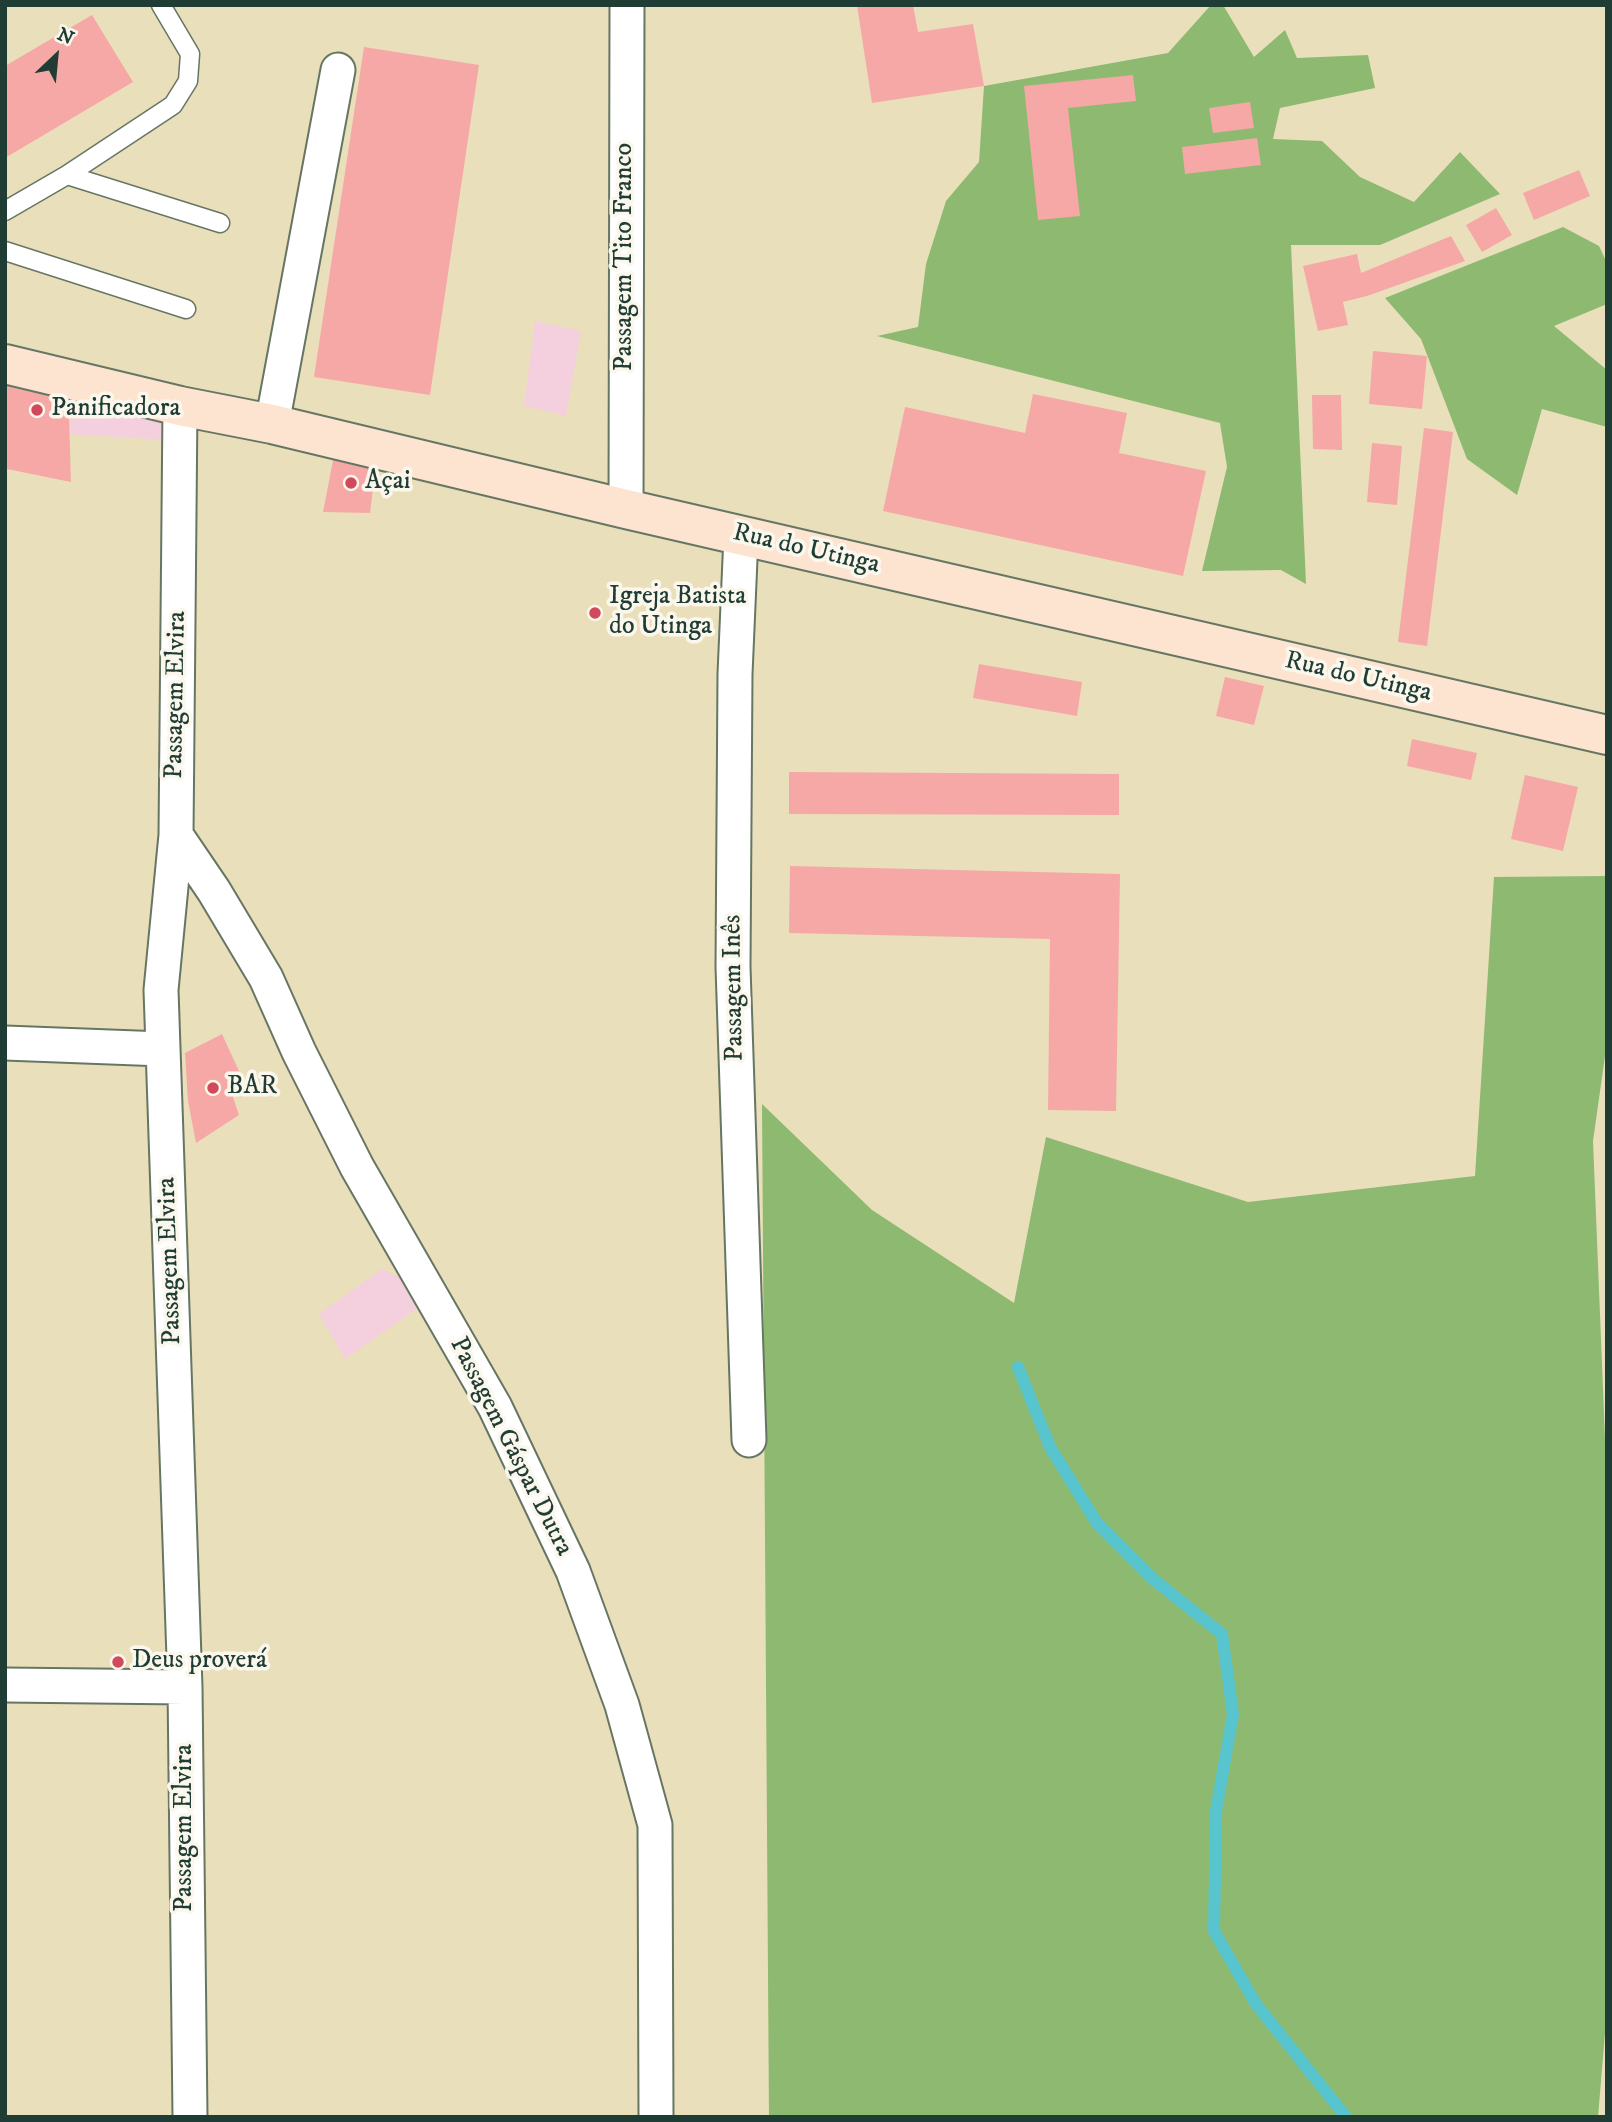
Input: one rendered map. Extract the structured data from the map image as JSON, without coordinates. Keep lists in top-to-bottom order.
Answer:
{
  "streets": {
    "street": [
      "Passagem Tito Franco",
      "Rua do Utinga",
      "Passagem Elvira",
      "Passagem Inês",
      "Passagem Gáspar Dutra"
    ]
  },
  "crossings": [
    ["Passagem Tito Franco", "Rua do Utinga"],
    ["Rua do Utinga", "Passagem Elvira"],
    ["Rua do Utinga", "Passagem Inês"],
    ["Passagem Elvira", "Passagem Gáspar Dutra"]
  ],
  "places": [
    "Panificadora",
    "Açai",
    "Igreja Batista do Utinga",
    "BAR",
    "Deus proverá"
  ],
  "north": "top right"
}
